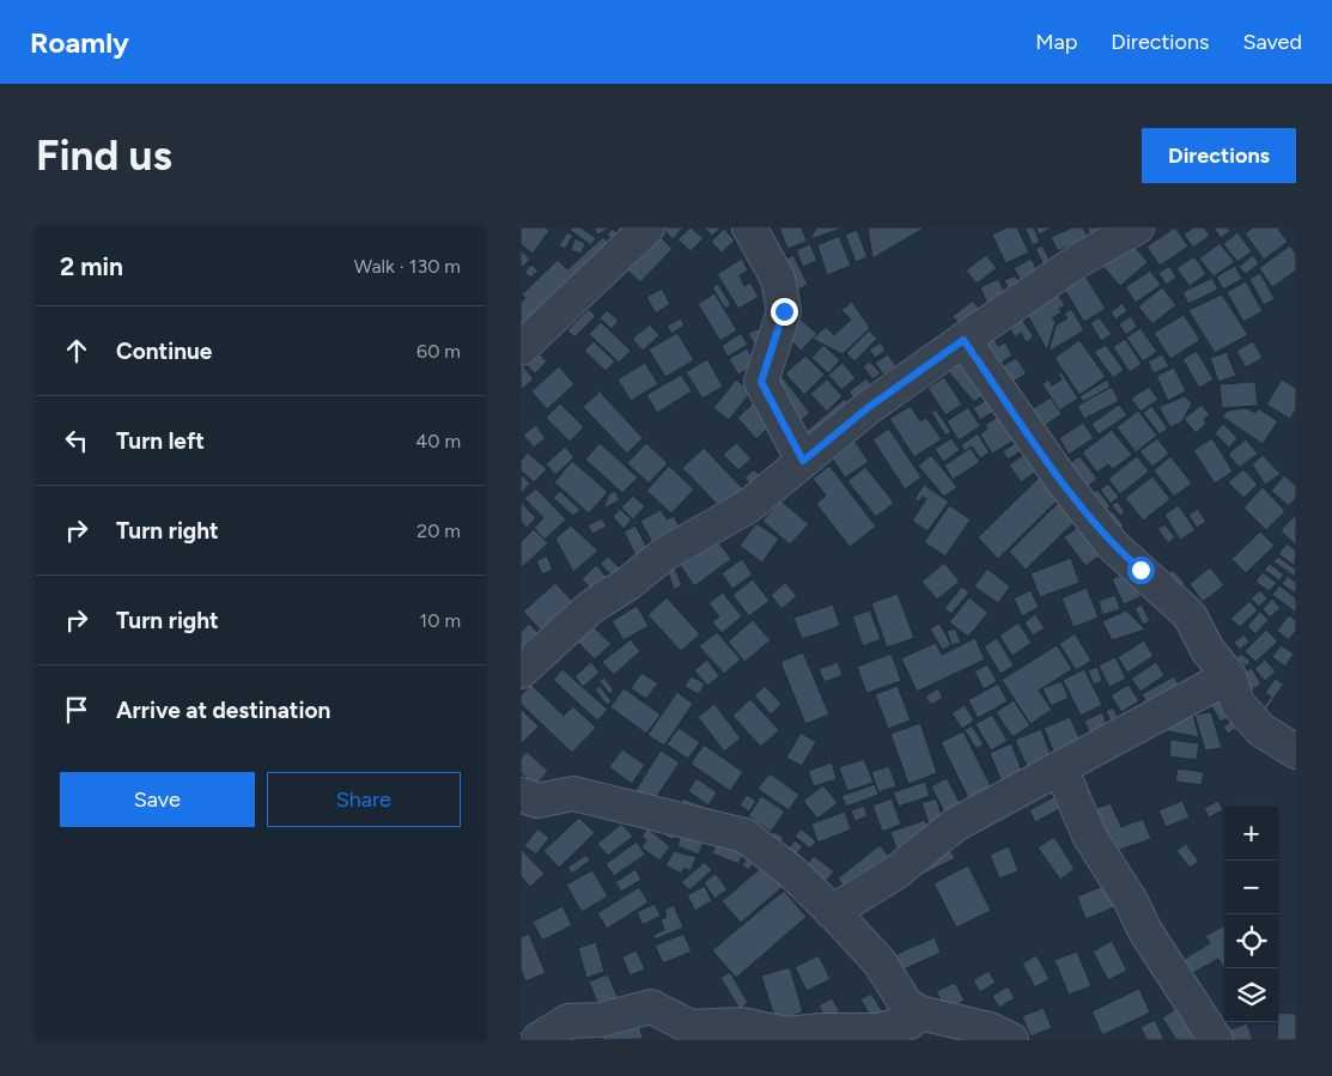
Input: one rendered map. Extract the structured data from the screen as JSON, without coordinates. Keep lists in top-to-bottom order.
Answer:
{
  "page": {
    "header": "Roamly",
    "nav": ["Map", "Directions", "Saved"],
    "buttons": [
      "Directions",
      ["Save", "Share"]
    ],
    "title": "Find us",
    "heading": ["2 min", "Walk · 130 m"],
    "list": [
      ["Continue", "60 m"],
      ["Turn left", "40 m"],
      ["Turn right", "20 m"],
      ["Turn right", "10 m"],
      "Arrive at destination"
    ],
    "map_buttons": ["+", "−"]
  }
}
